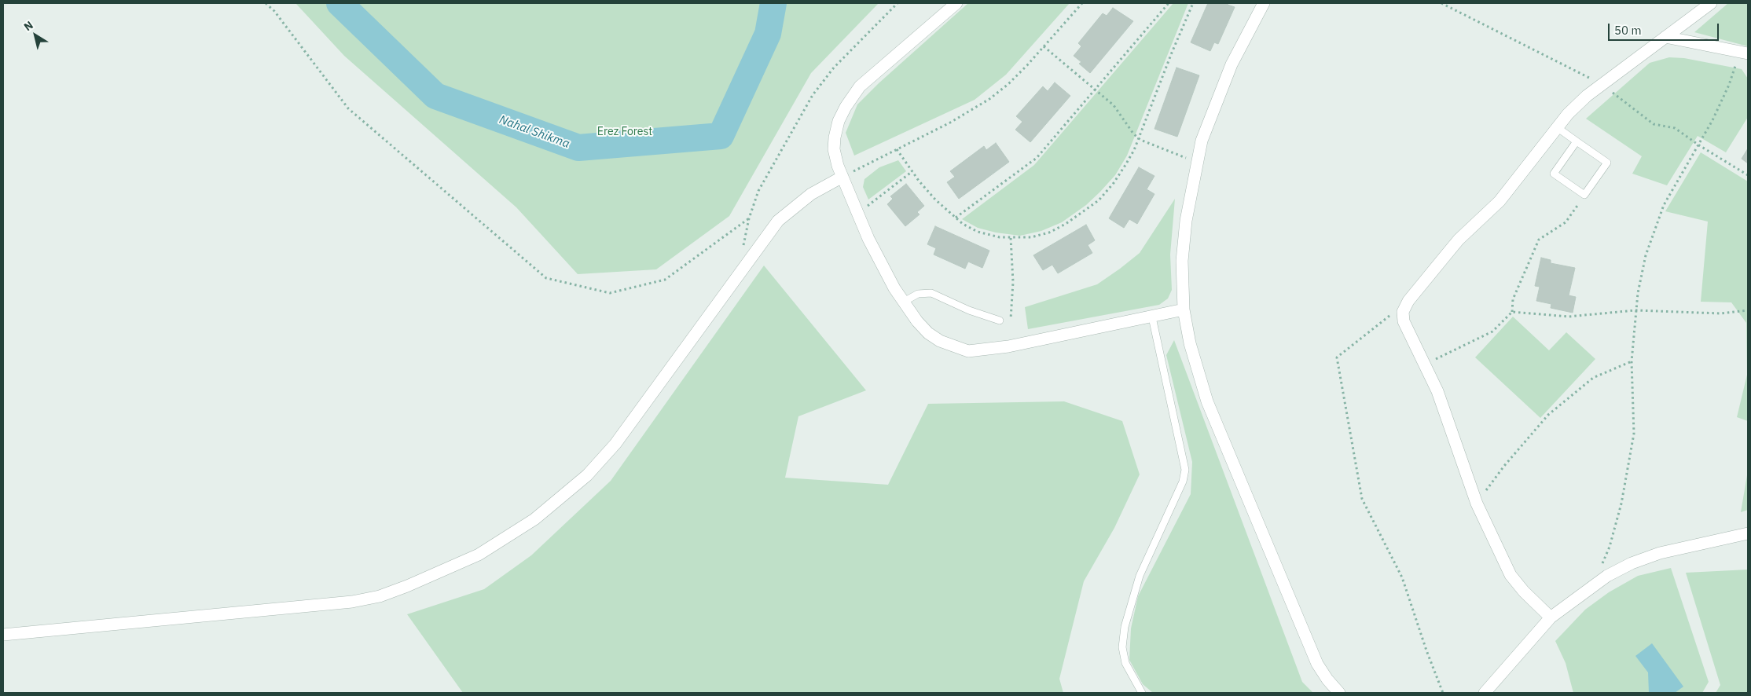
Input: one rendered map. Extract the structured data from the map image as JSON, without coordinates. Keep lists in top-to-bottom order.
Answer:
{
  "water": ["Nahal Shikma"],
  "parks": ["Erez Forest"],
  "scale_bar": "50 m",
  "north": "top left"
}
